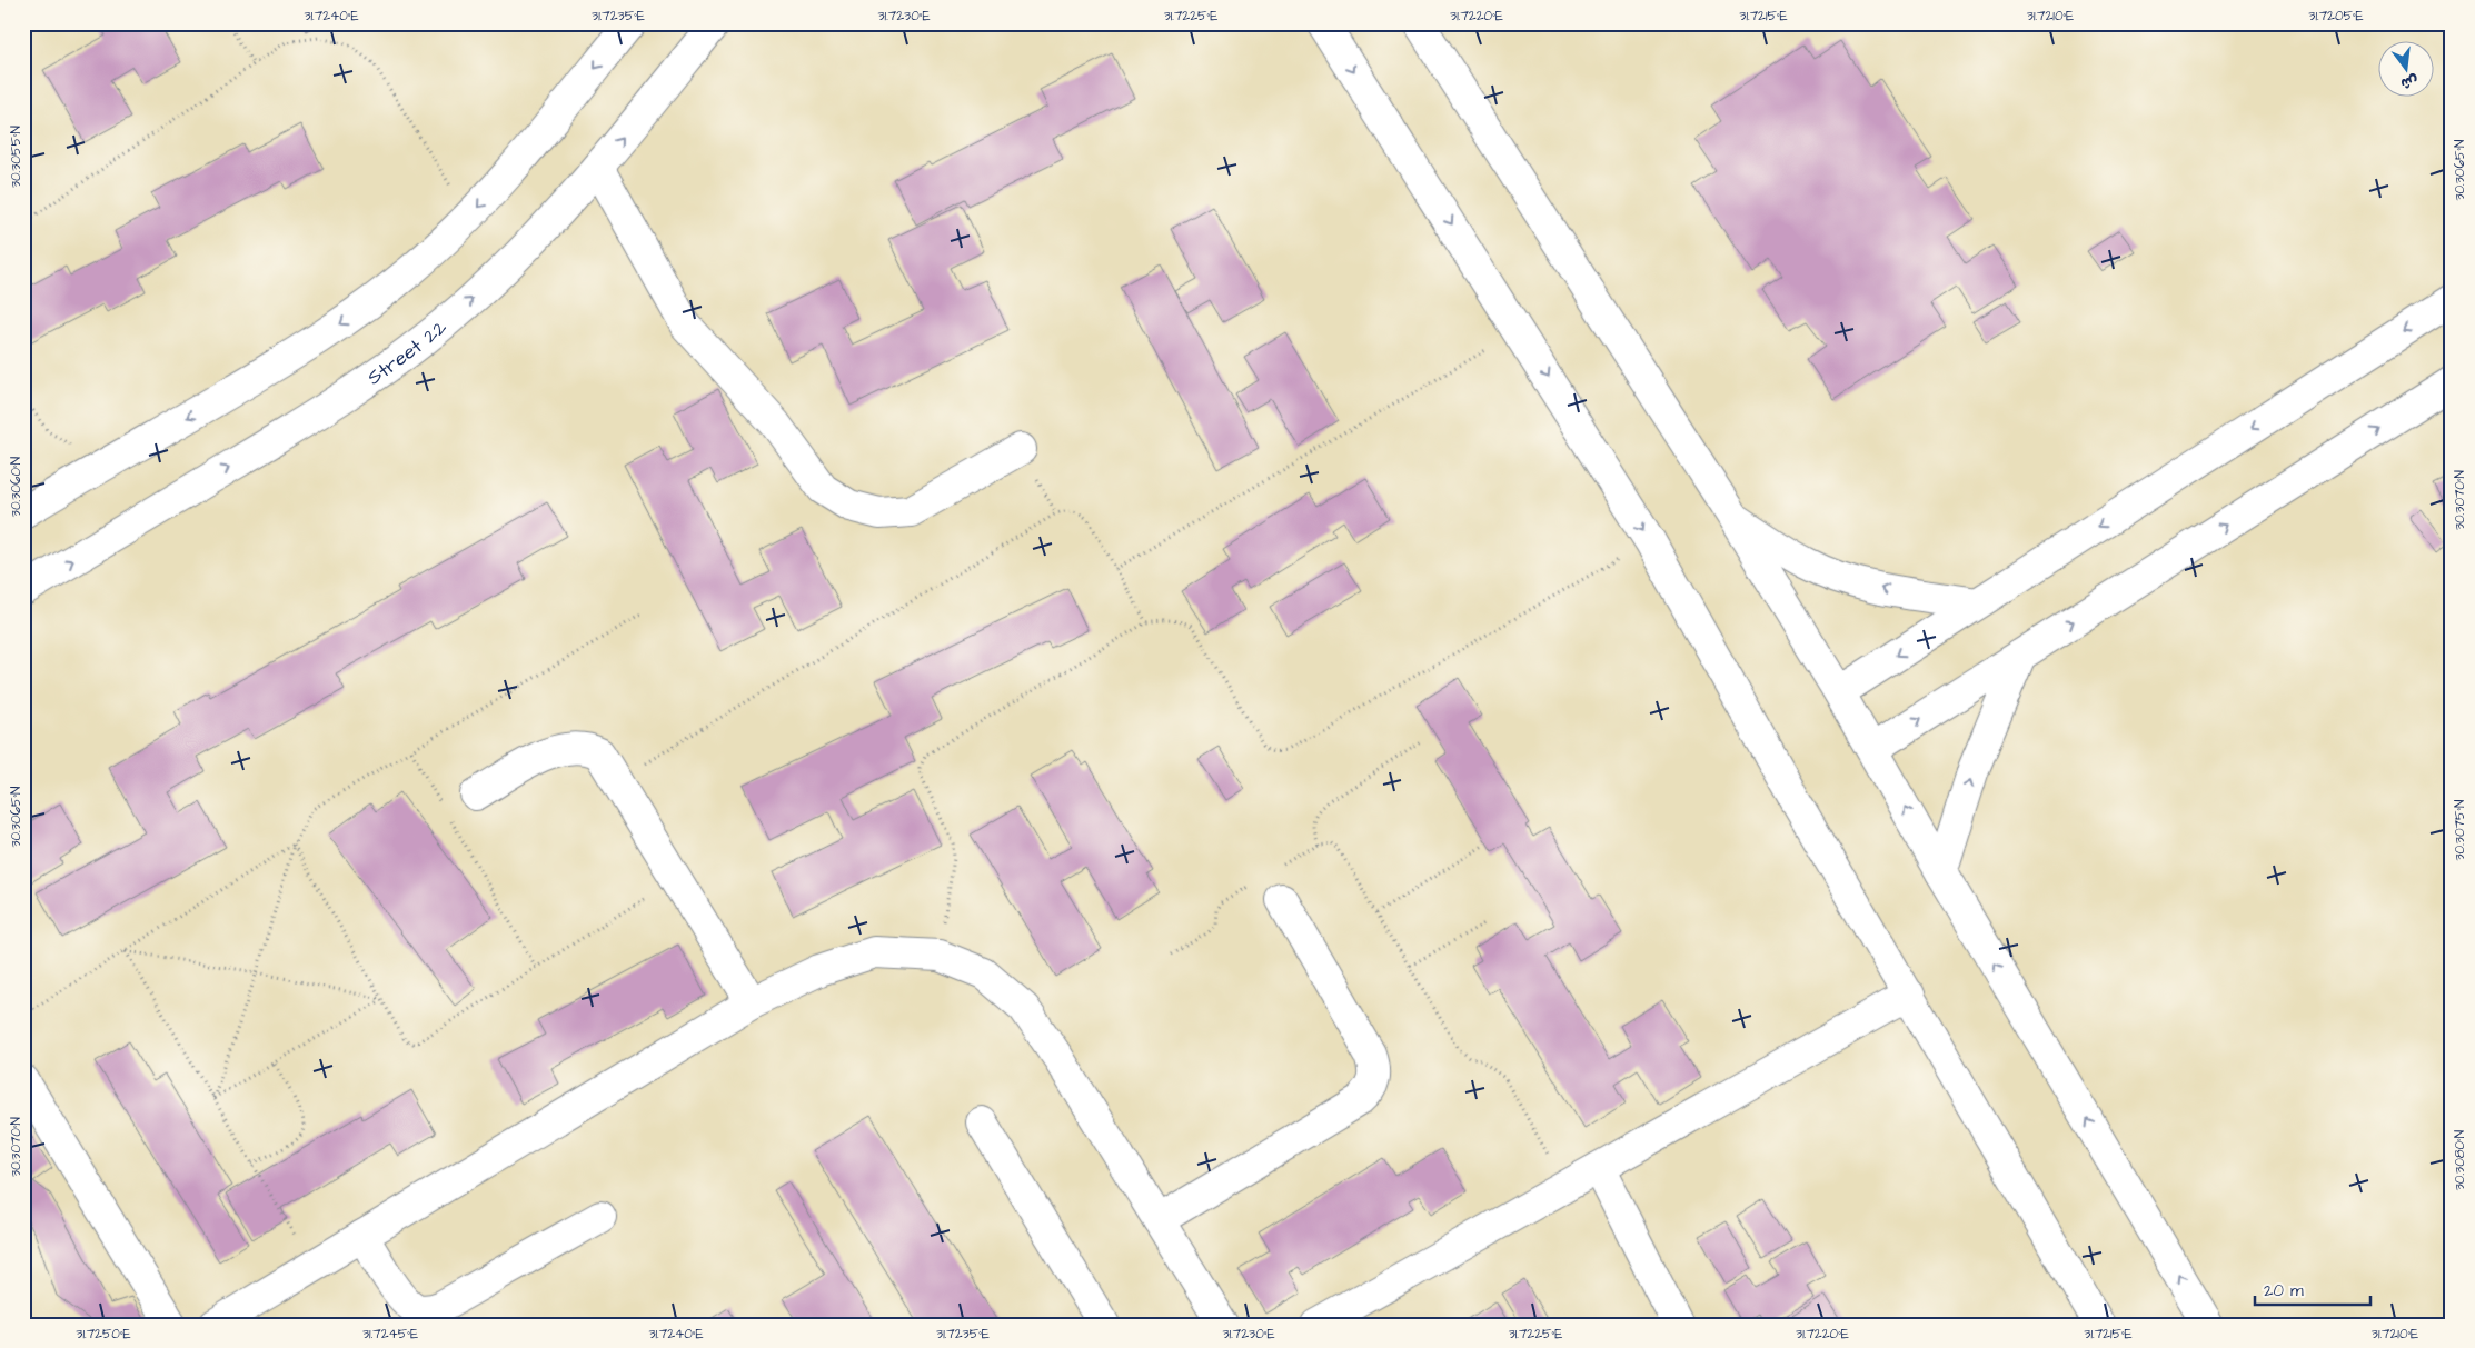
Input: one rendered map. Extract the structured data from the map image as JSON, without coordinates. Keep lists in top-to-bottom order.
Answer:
{
  "streets": {
    "street": ["Street 22"]
  },
  "scale_bar": "20 m",
  "north": "bottom",
  "coordinates": [
    "31.7240°E",
    "31.7235°E",
    "31.7230°E",
    "31.7225°E",
    "31.7220°E",
    "31.7215°E",
    "31.7210°E",
    "31.7205°E",
    "30.3055°N",
    "30.3065°N",
    "30.3060°N",
    "30.3070°N",
    "30.3075°N",
    "30.3080°N",
    "31.7250°E",
    "31.7245°E"
  ]
}
